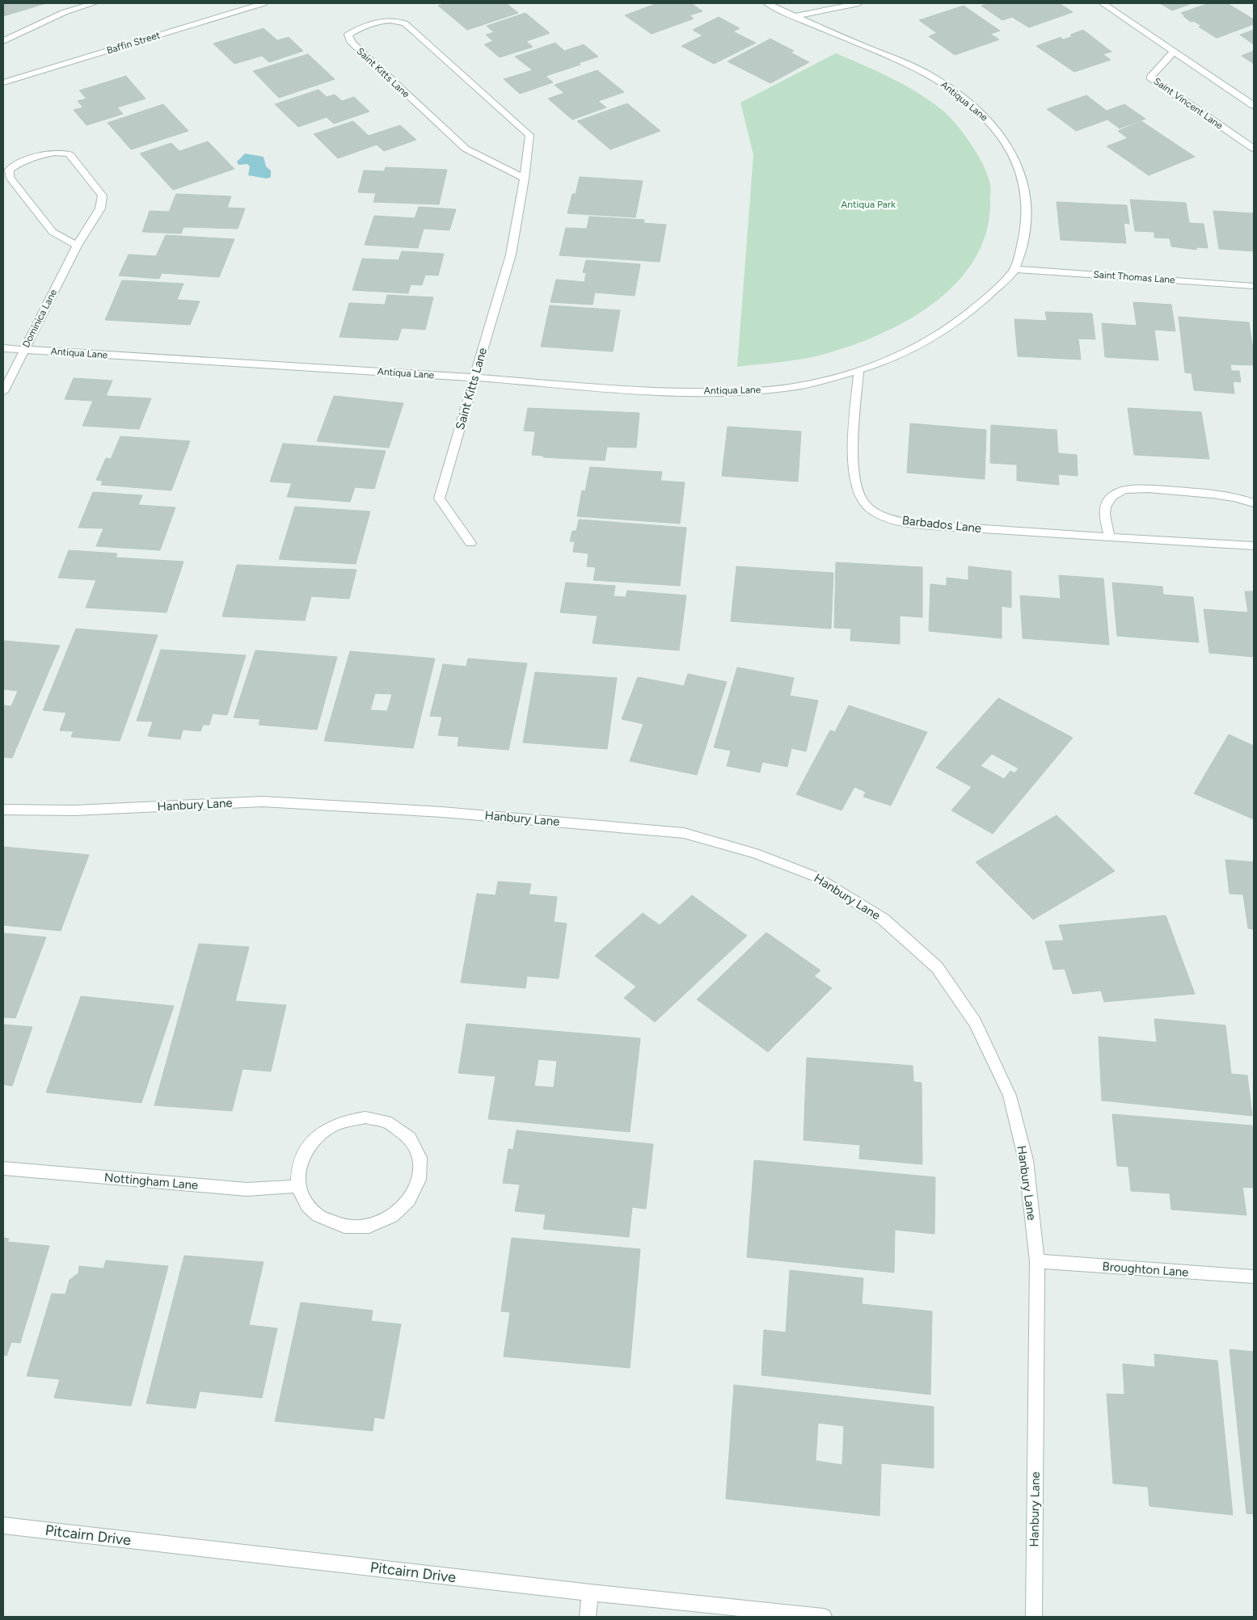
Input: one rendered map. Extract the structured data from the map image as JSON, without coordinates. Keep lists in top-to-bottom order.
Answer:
{
  "streets": {
    "street": [
      "Baffin Street",
      "Saint Kitts Lane",
      "Antiqua Lane",
      "Saint Vincent Lane",
      "Saint Thomas Lane",
      "Dominica Lane",
      "Barbados Lane",
      "Hanbury Lane",
      "Nottingham Lane",
      "Broughton Lane",
      "Pitcairn Drive"
    ]
  },
  "crossings": [
    ["Saint Kitts Lane", "Antiqua Lane"],
    ["Antiqua Lane", "Saint Thomas Lane"],
    ["Antiqua Lane", "Dominica Lane"],
    ["Antiqua Lane", "Barbados Lane"],
    ["Hanbury Lane", "Broughton Lane"]
  ],
  "parks": ["Antiqua Park"]
}
